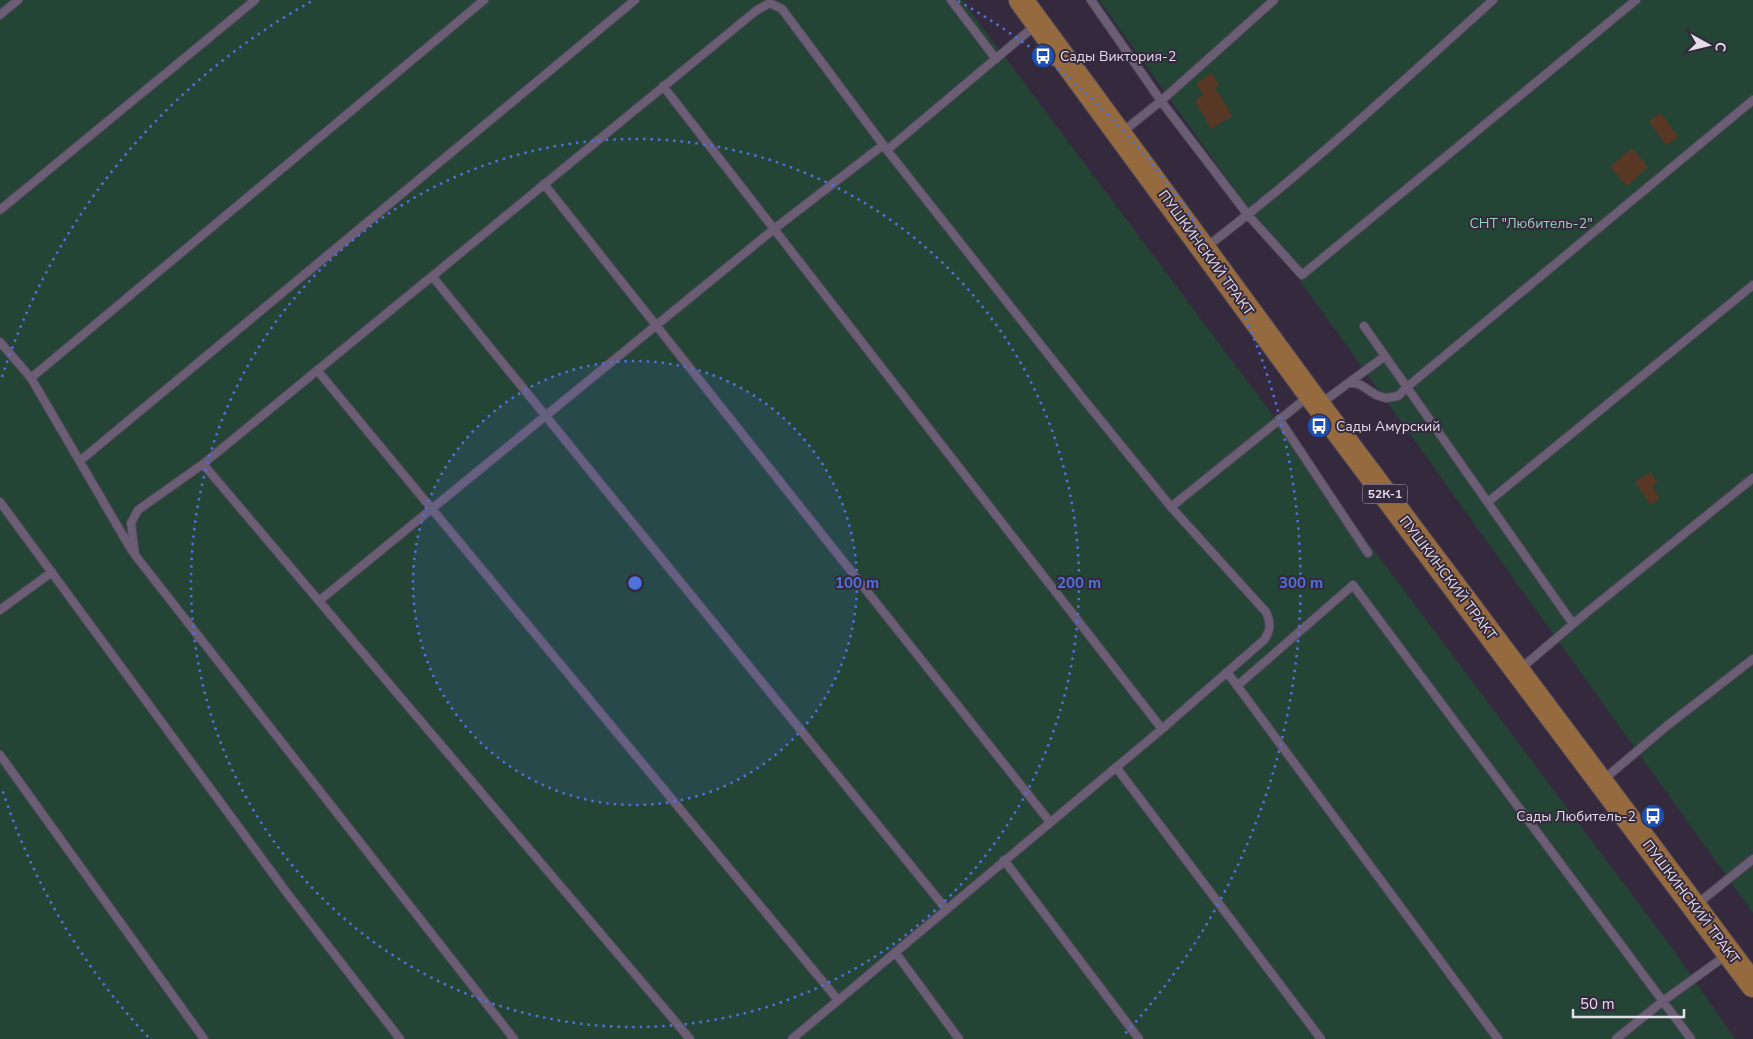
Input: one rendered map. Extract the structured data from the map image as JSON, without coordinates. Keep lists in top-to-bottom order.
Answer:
{
  "streets": {
    "main road": ["ПУШКИНСКИЙ ТРАКТ", "52К-1"]
  },
  "parks": ["СНТ \"Любитель-2\""],
  "places": {
    "bus stop": ["Сады Виктория-2", "Сады Амурский", "Сады Любитель-2"]
  },
  "scale_bar": "50 m",
  "north": "right",
  "rings": ["100 m", "200 m", "300 m"]
}
